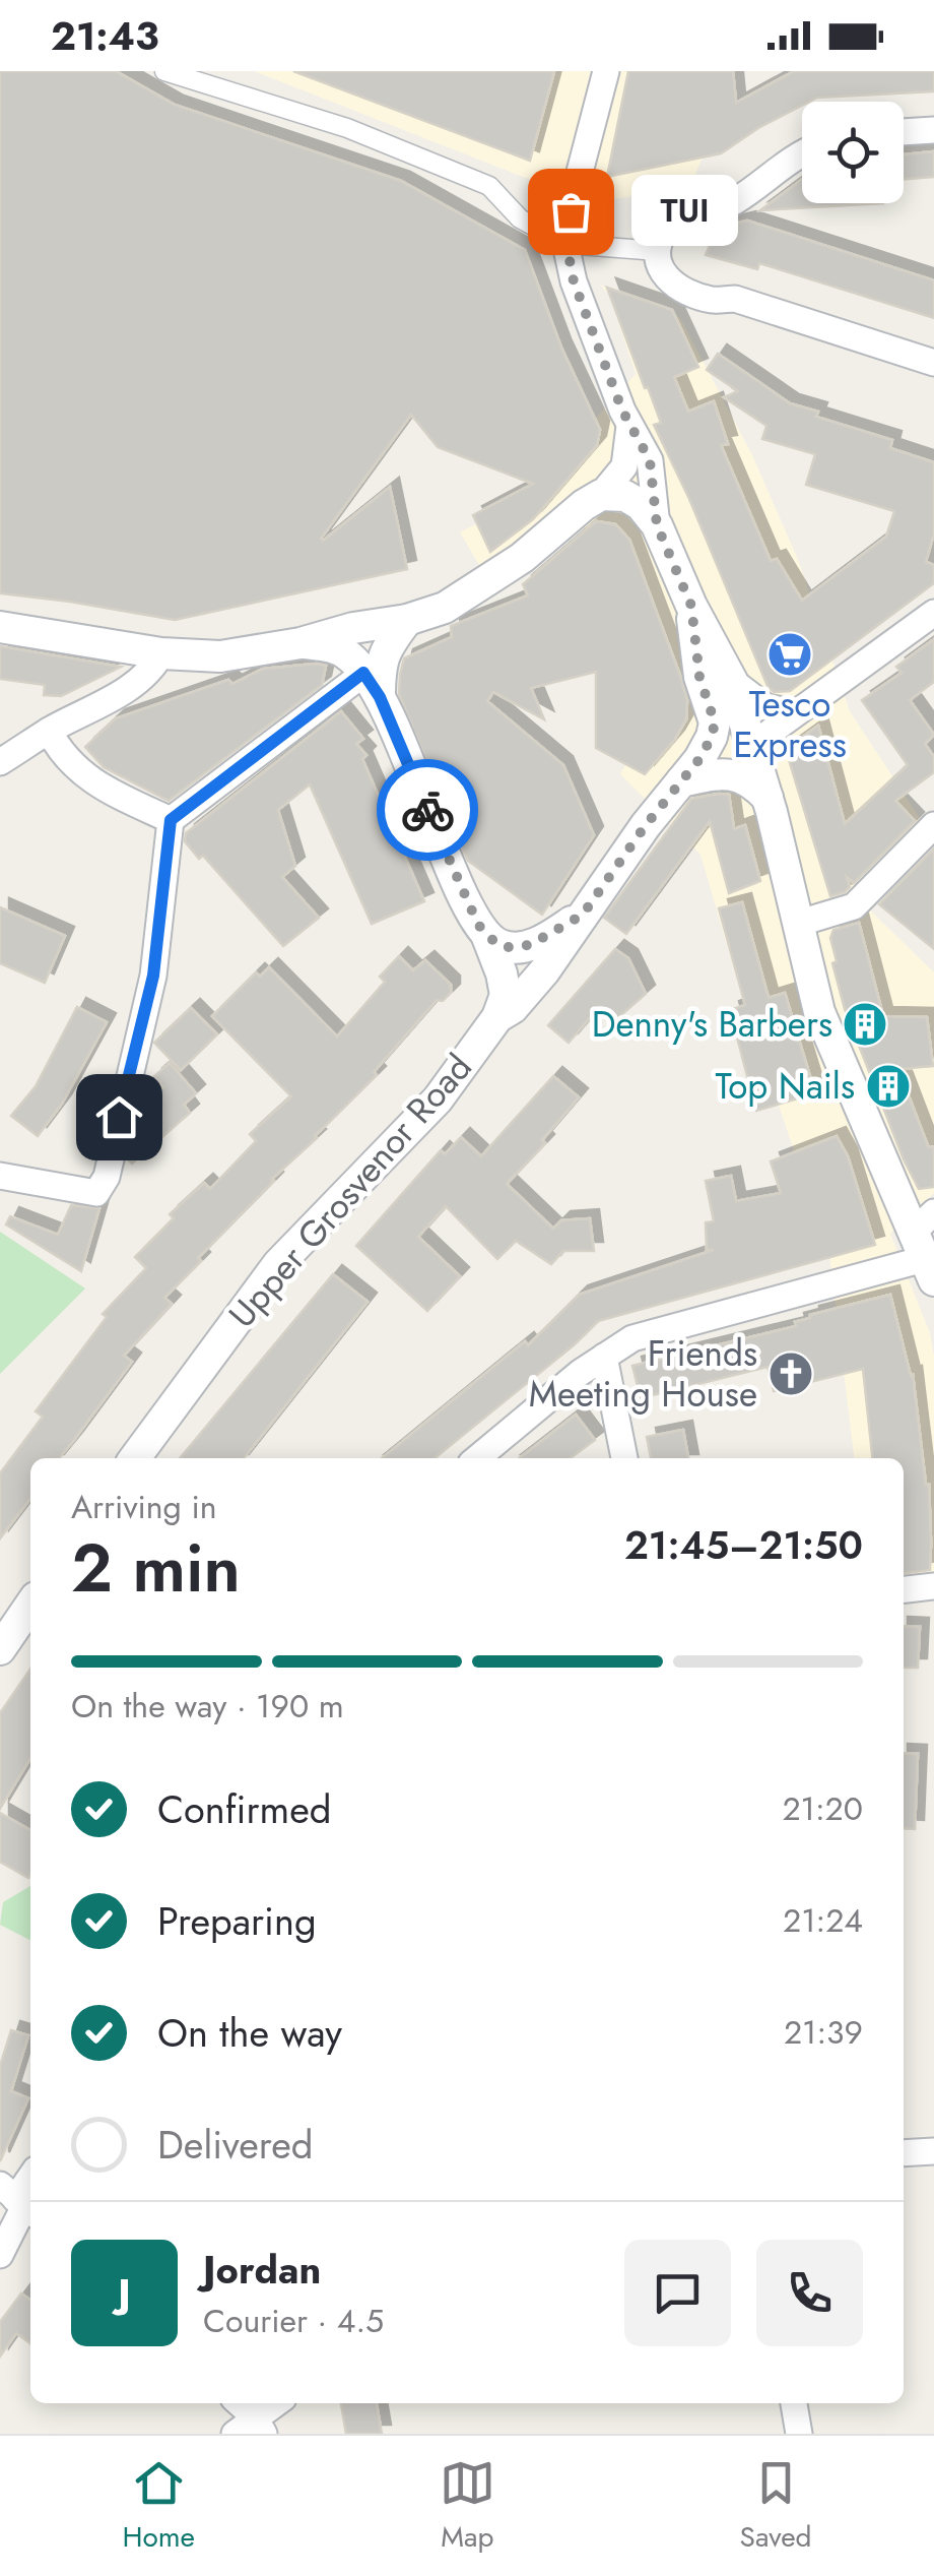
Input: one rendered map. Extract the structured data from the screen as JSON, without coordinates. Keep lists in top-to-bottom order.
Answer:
{
  "streets": {
    "street": ["Upper Grosvenor Road"]
  },
  "places": {
    "other": ["TUI"],
    "supermarket": ["Tesco Express"],
    "building": ["Denny's Barbers", "Top Nails"],
    "church": ["Friends Meeting House"]
  },
  "page": {
    "status": "21:43",
    "bubble": "TUI",
    "heading": ["2 min", "Arriving in", "21:45–21:50"],
    "panel": ["Jordan", "Courier · 4.5"],
    "bar": "On the way · 190 m",
    "list": [
      ["Confirmed", "21:20"],
      ["Preparing", "21:24"],
      ["On the way", "21:39"],
      "Delivered"
    ],
    "round": "J",
    "tabs": ["Home", "Map", "Saved"]
  }
}
